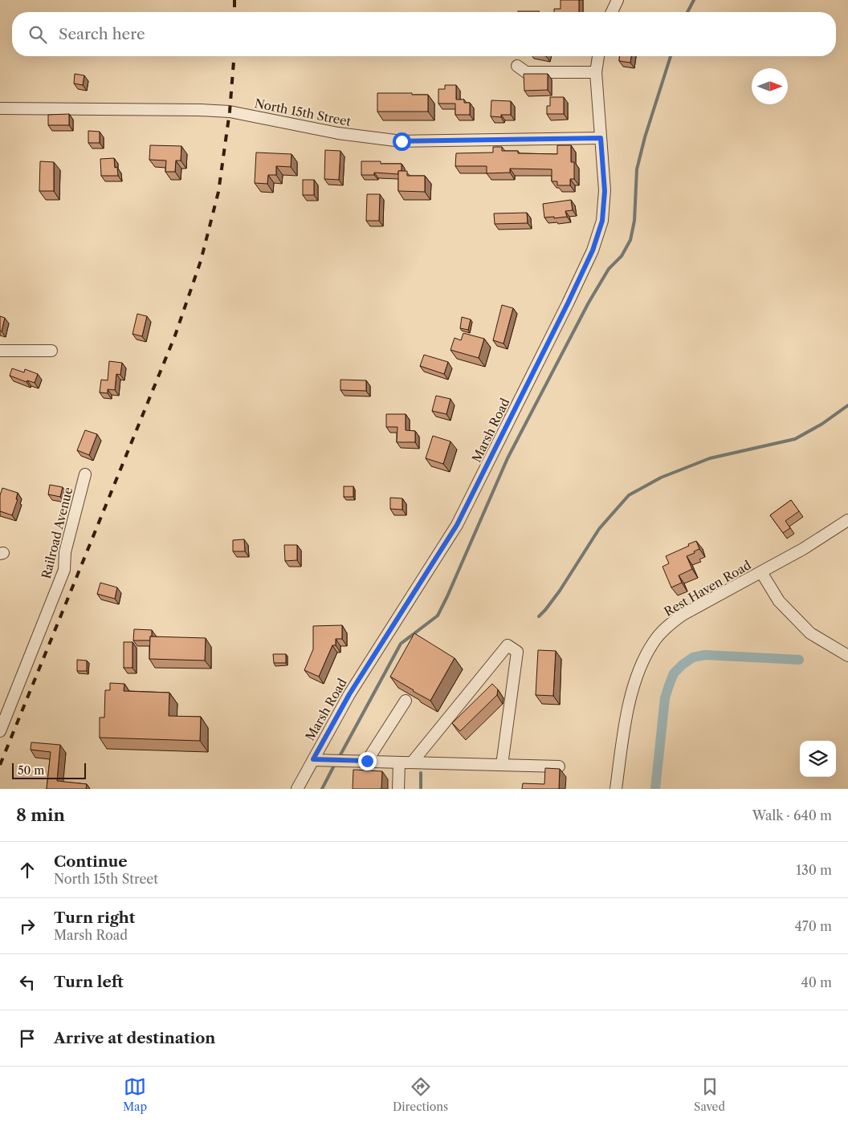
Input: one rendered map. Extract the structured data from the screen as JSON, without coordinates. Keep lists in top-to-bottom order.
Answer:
{
  "streets": {
    "street": [
      "North 15th Street",
      "Marsh Road",
      "Railroad Avenue",
      "Rest Haven Road"
    ]
  },
  "crossings": [
    ["North 15th Street", "Marsh Road"]
  ],
  "scale_bar": "50 m",
  "north": "right",
  "page": {
    "search": "Search here",
    "scale": "50 m",
    "heading": ["8 min", "Walk · 640 m"],
    "list": [
      ["Continue", "North 15th Street", "130 m"],
      ["Turn right", "Marsh Road", "470 m"],
      ["Turn left", "40 m"],
      "Arrive at destination"
    ],
    "nav": ["Map", "Directions", "Saved"]
  }
}
